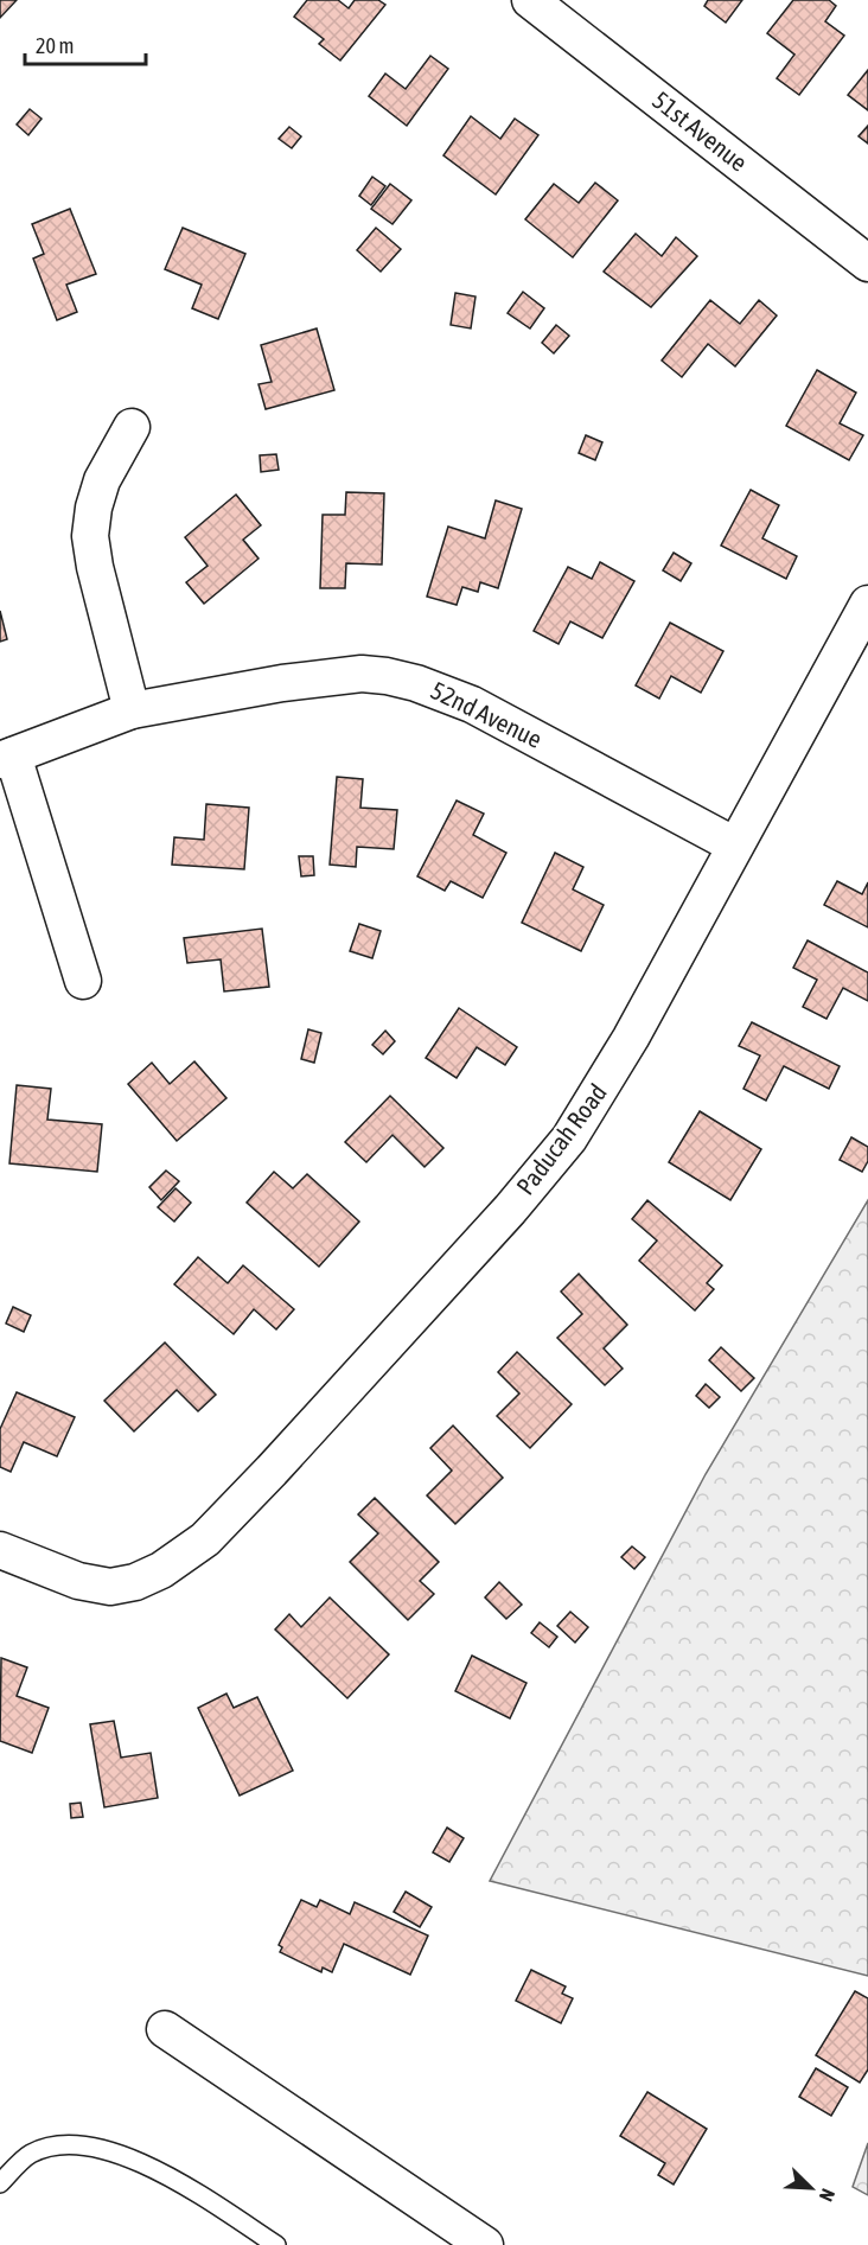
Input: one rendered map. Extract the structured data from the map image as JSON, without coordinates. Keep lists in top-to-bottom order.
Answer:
{
  "streets": {
    "street": ["51st Avenue", "52nd Avenue", "Paducah Road"]
  },
  "crossings": [
    ["52nd Avenue", "Paducah Road"]
  ],
  "scale_bar": "20 m",
  "north": "bottom right"
}
